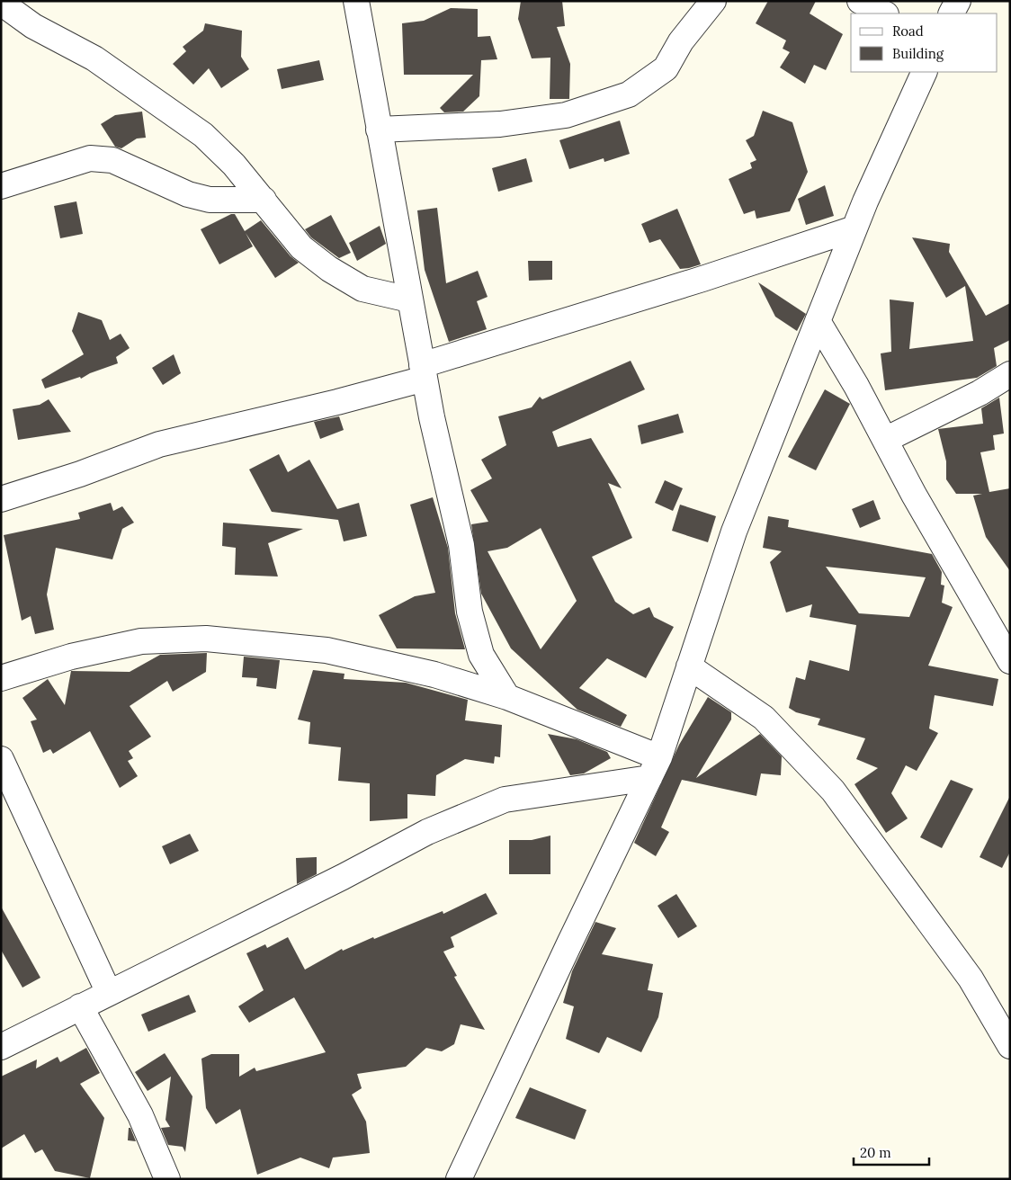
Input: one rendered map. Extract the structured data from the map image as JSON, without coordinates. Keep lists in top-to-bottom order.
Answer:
{
  "legend": ["Road", "Building"],
  "scale_bar": "20 m"
}
